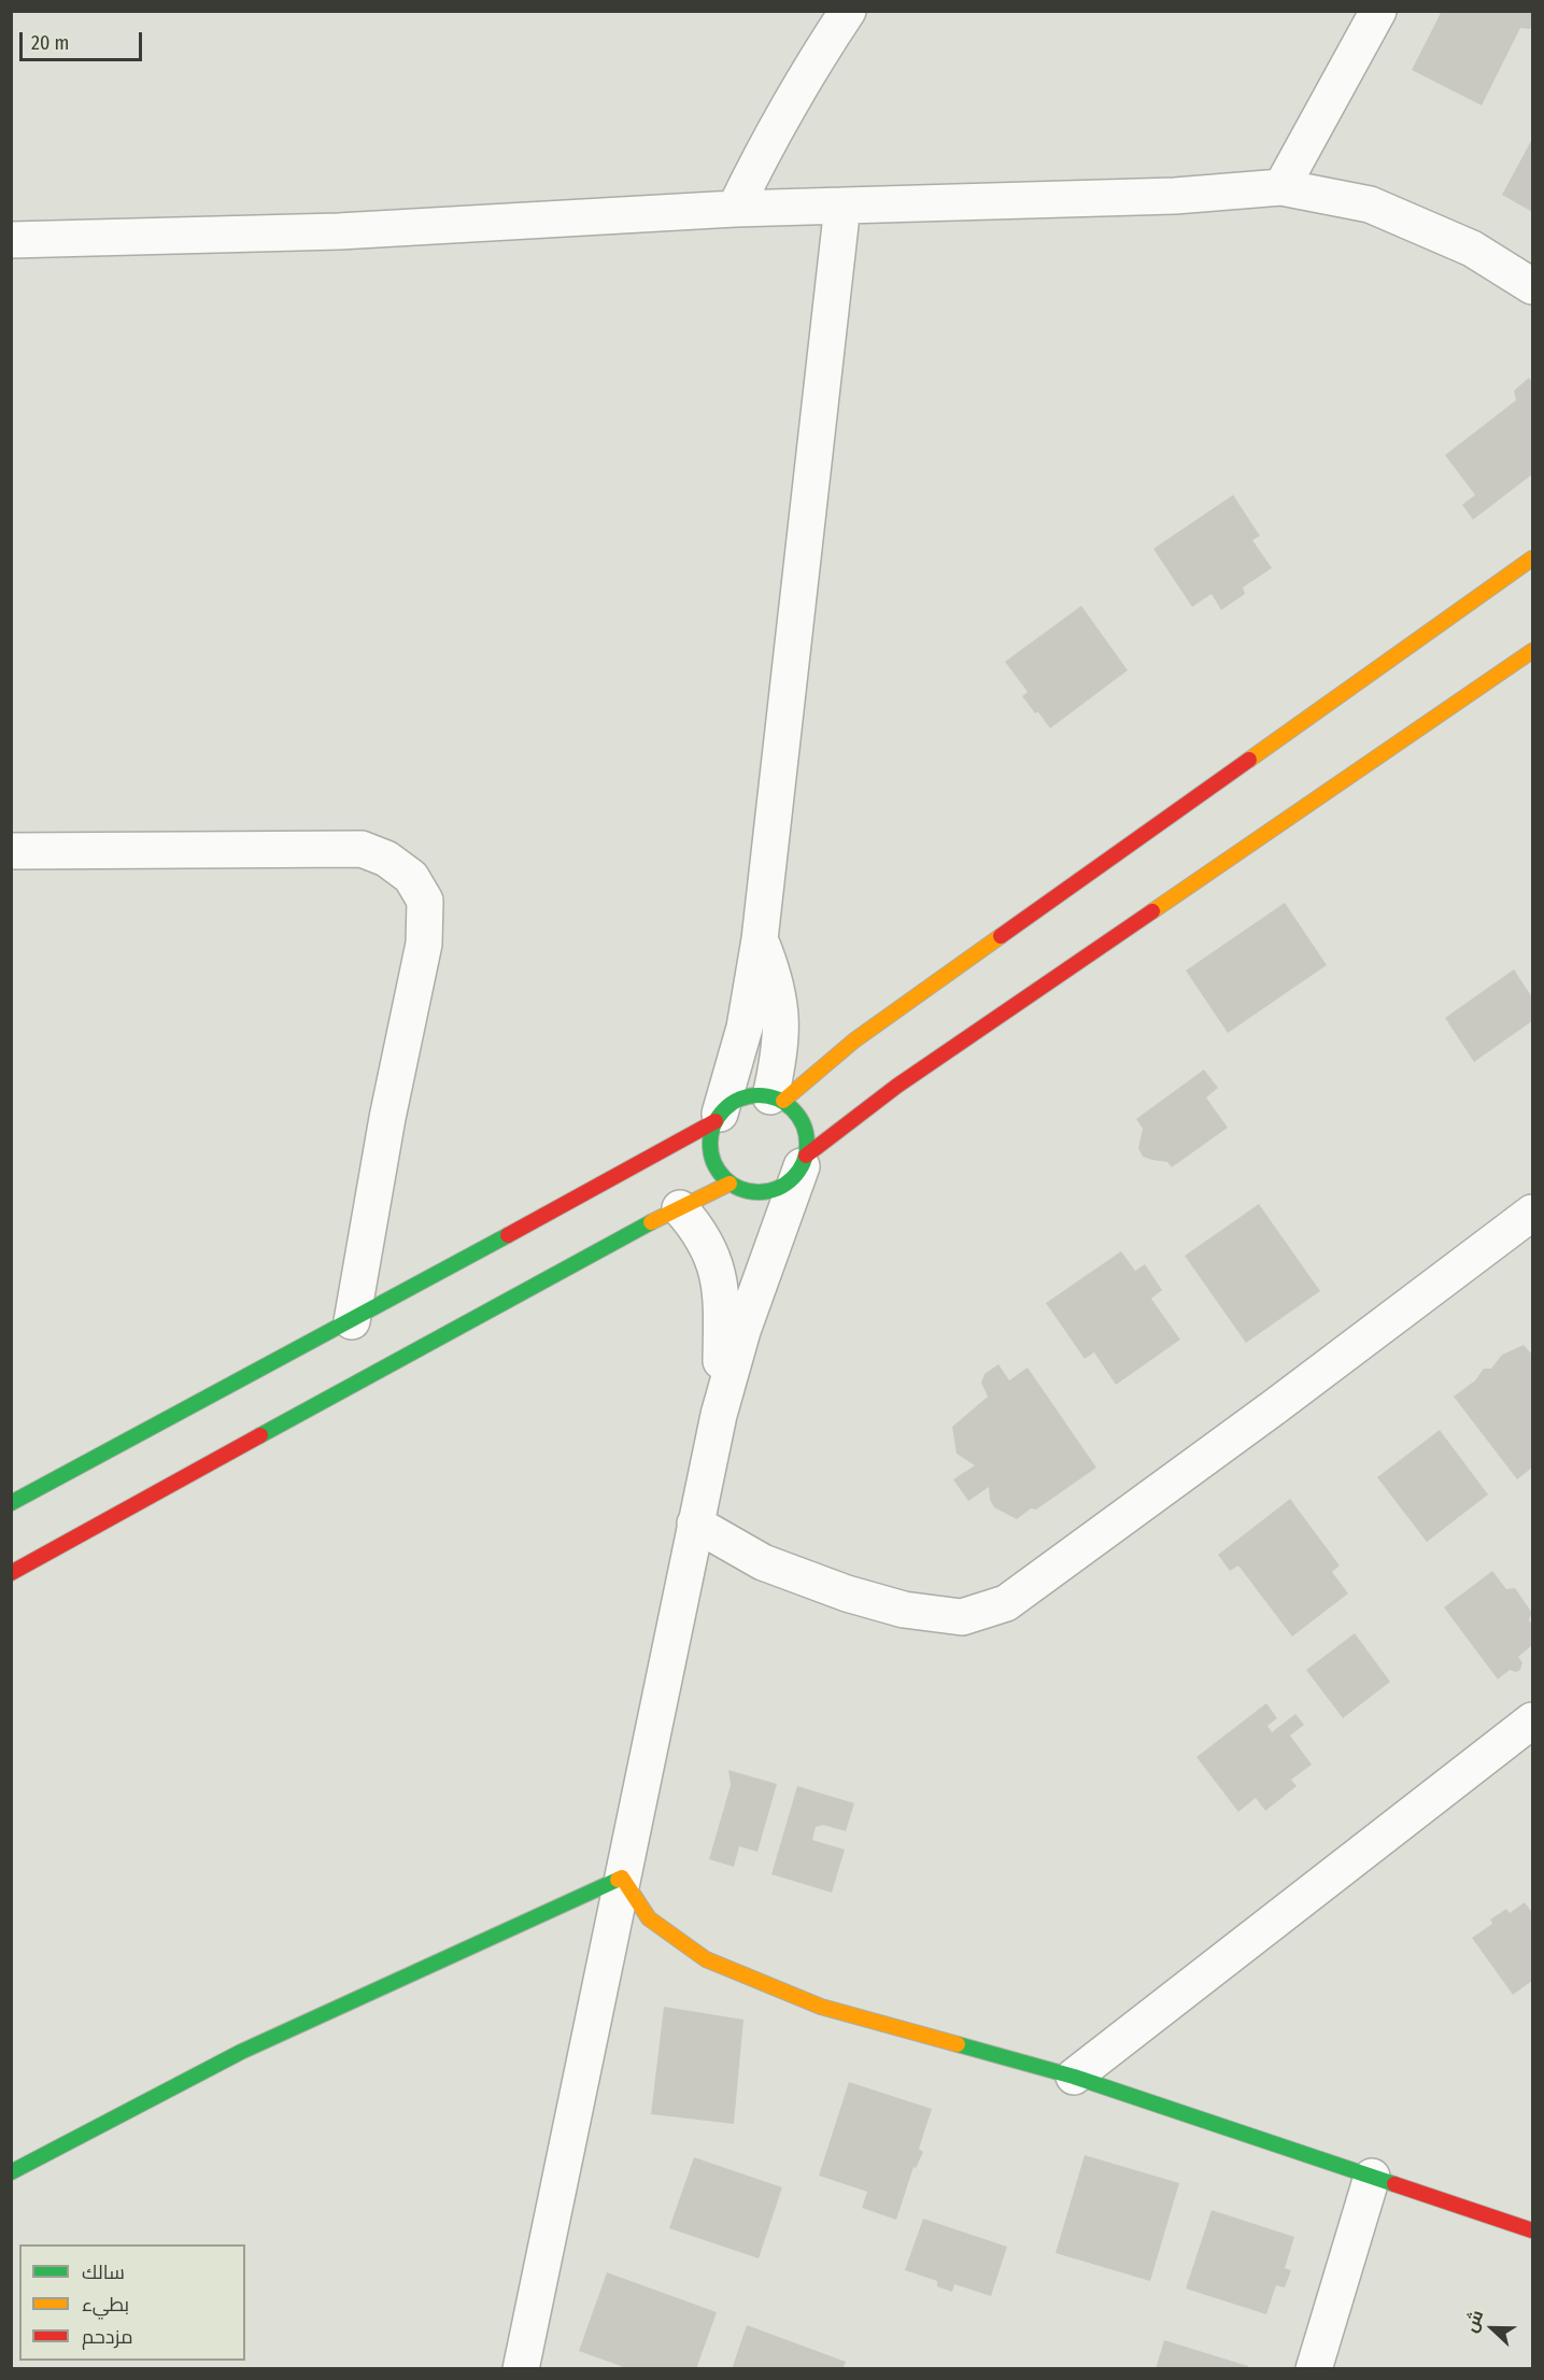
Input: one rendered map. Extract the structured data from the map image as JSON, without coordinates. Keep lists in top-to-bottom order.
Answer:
{
  "legend": ["سالك", "بطيء", "مزدحم"],
  "scale_bar": "20 m",
  "north": "left"
}
